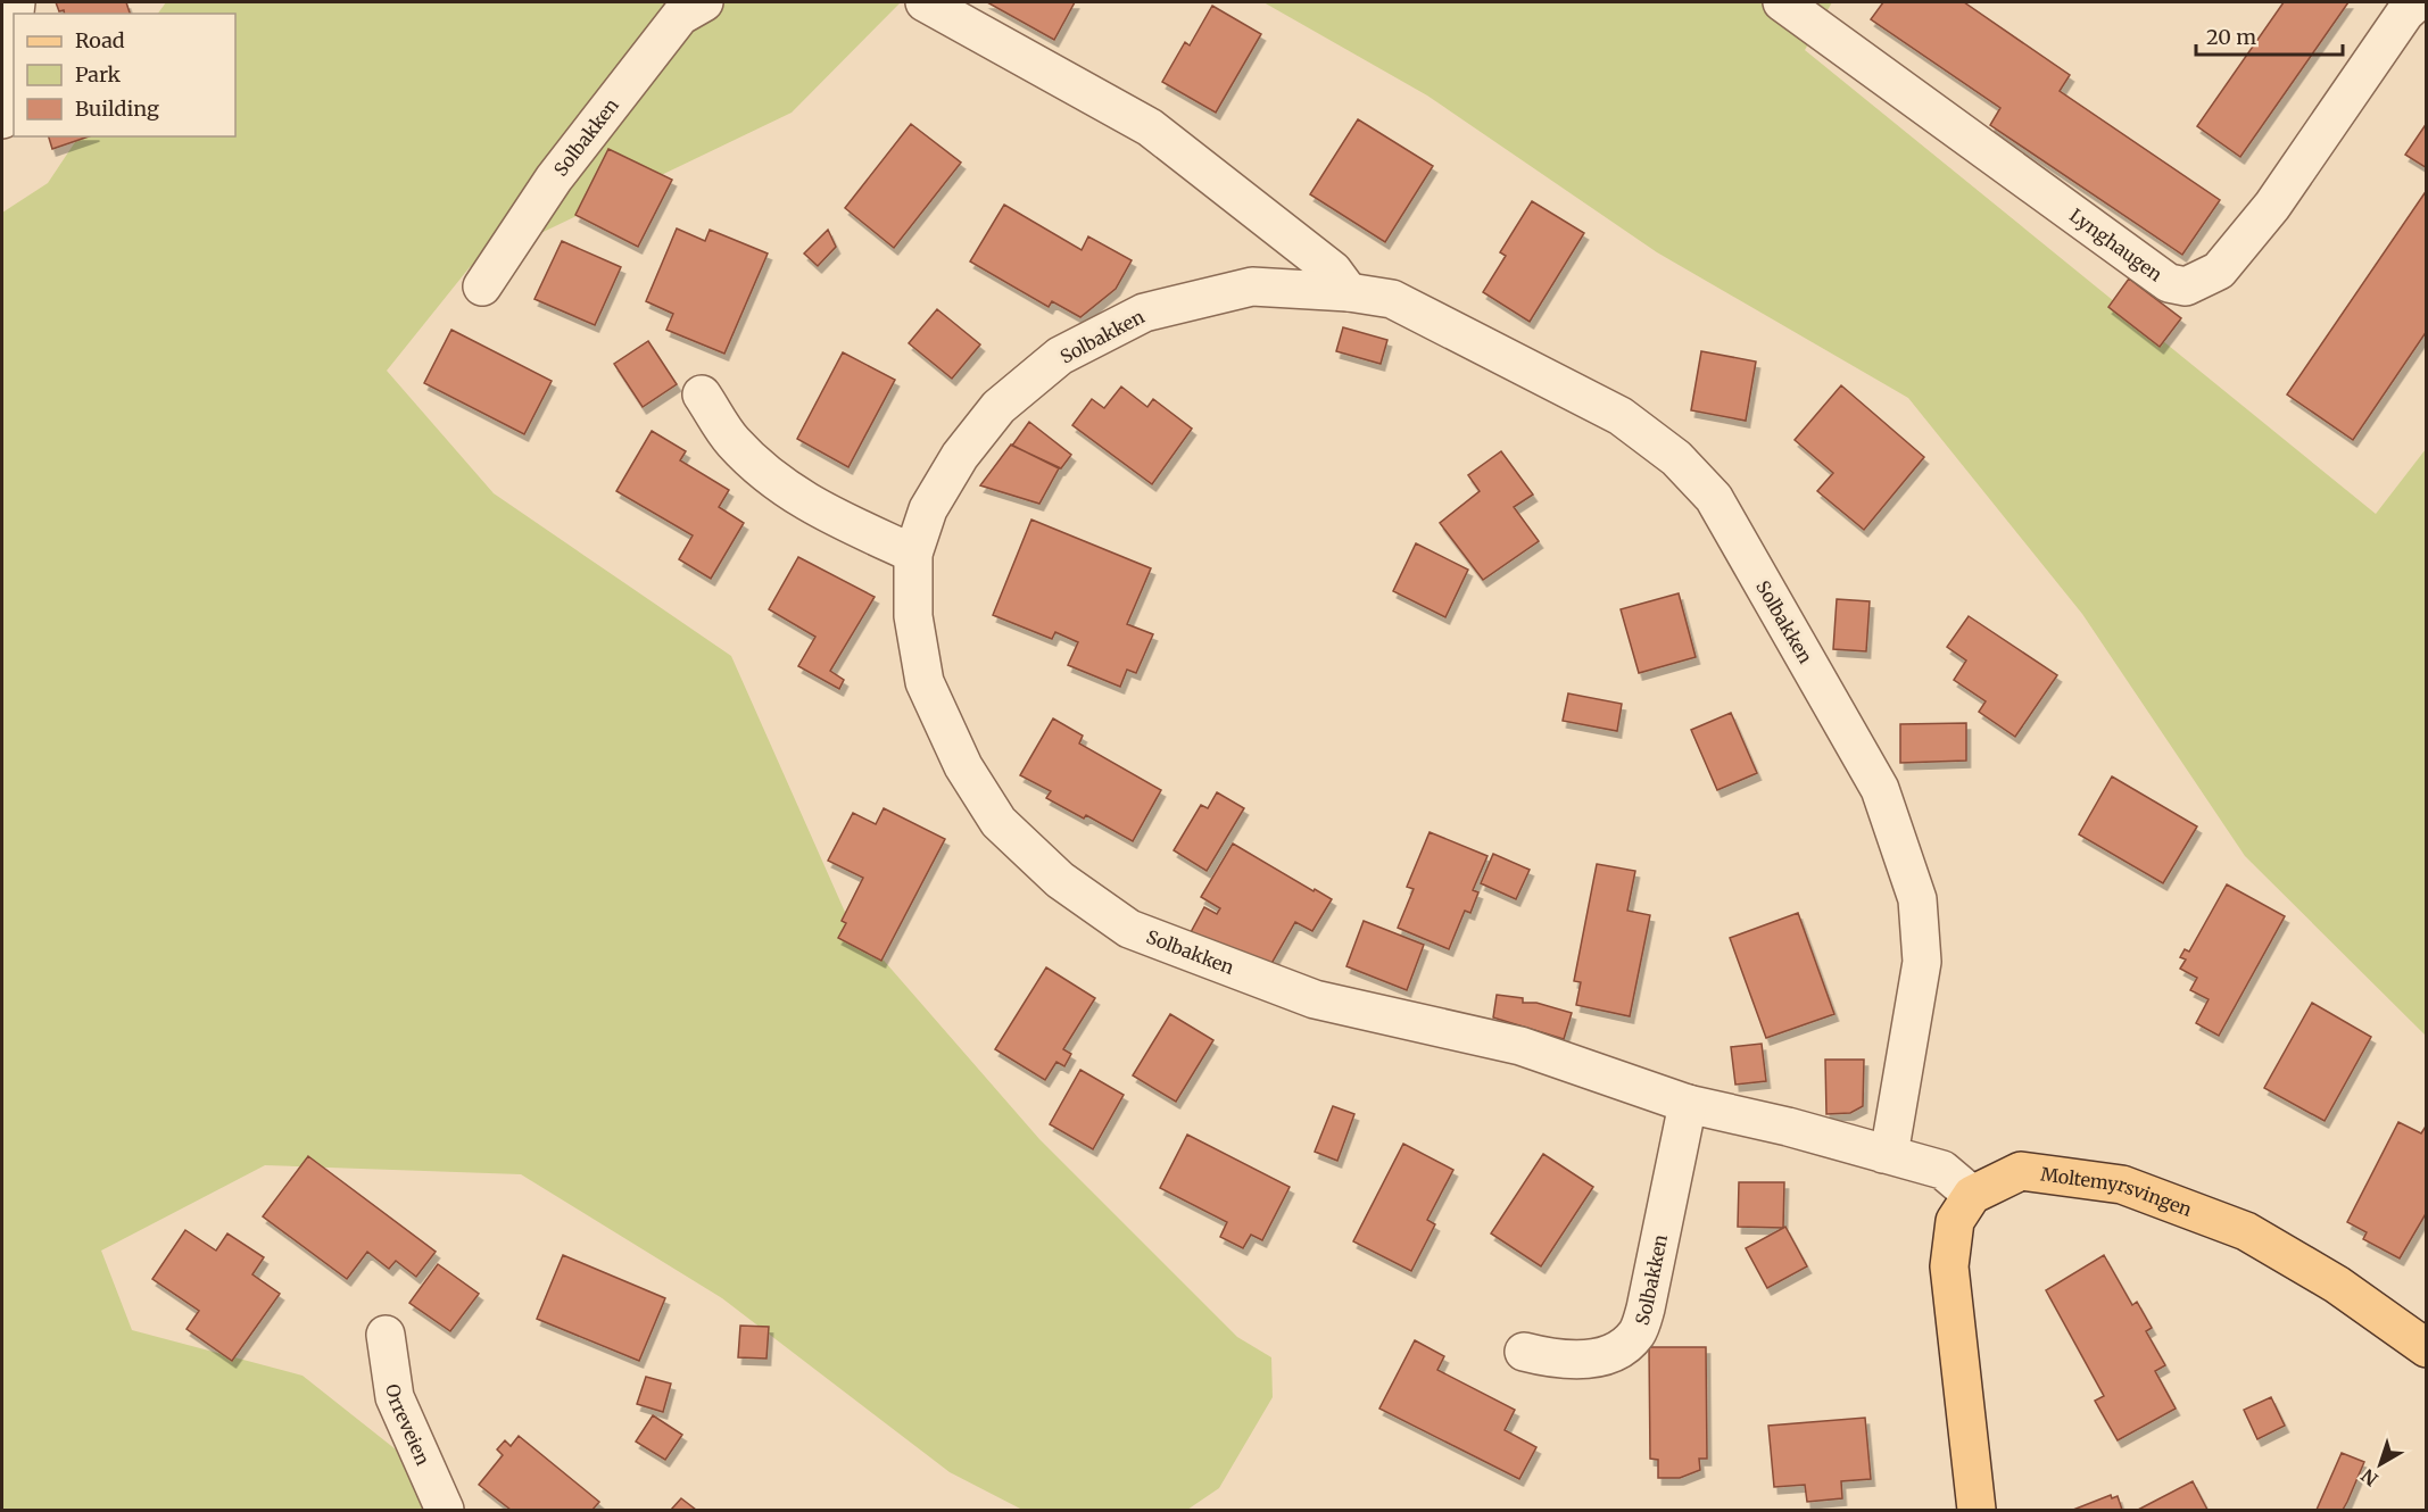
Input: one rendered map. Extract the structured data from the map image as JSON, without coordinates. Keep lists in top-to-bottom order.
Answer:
{
  "streets": {
    "main road": ["Moltemyrsvingen"],
    "street": ["Solbakken", "Lynghaugen", "Orreveien"]
  },
  "crossings": [
    ["Solbakken", "Moltemyrsvingen"]
  ],
  "legend": ["Road", "Park", "Building"],
  "scale_bar": "20 m",
  "north": "bottom left"
}
